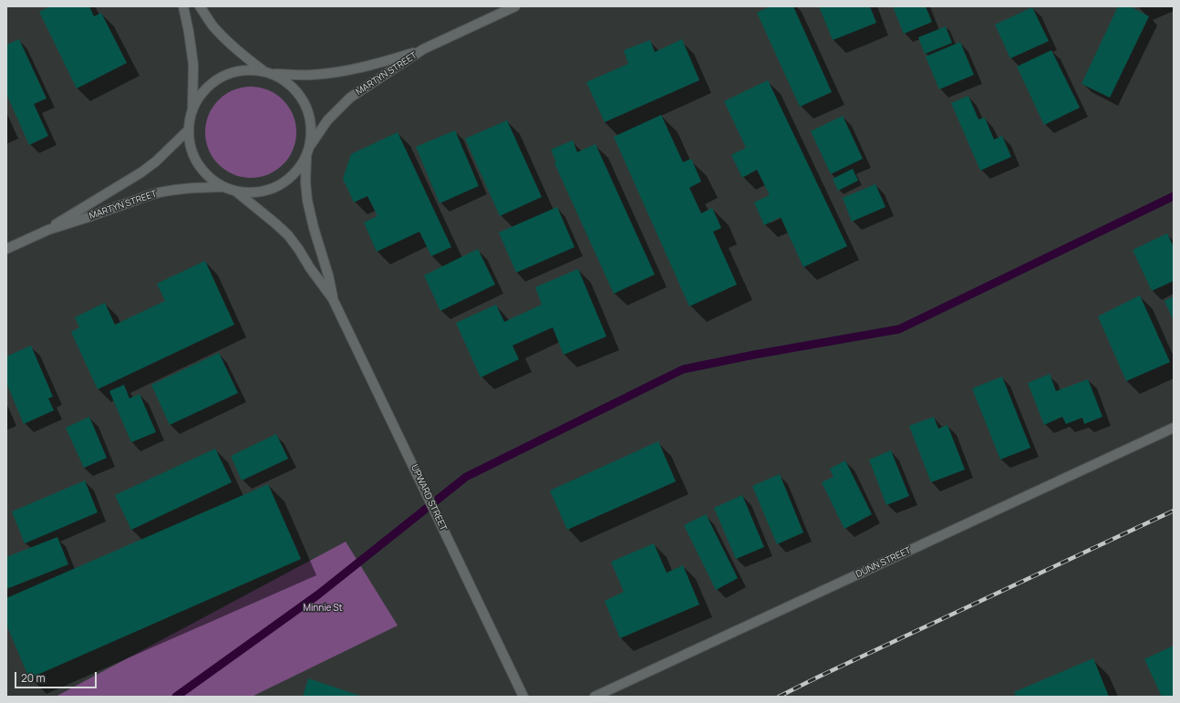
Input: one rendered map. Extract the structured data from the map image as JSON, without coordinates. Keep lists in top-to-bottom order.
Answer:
{
  "streets": {
    "street": ["MARTYN STREET", "UPWARD STREET", "DUNN STREET"]
  },
  "crossings": [
    ["MARTYN STREET", "UPWARD STREET"]
  ],
  "parks": ["Minnie St"],
  "scale_bar": "20 m"
}
